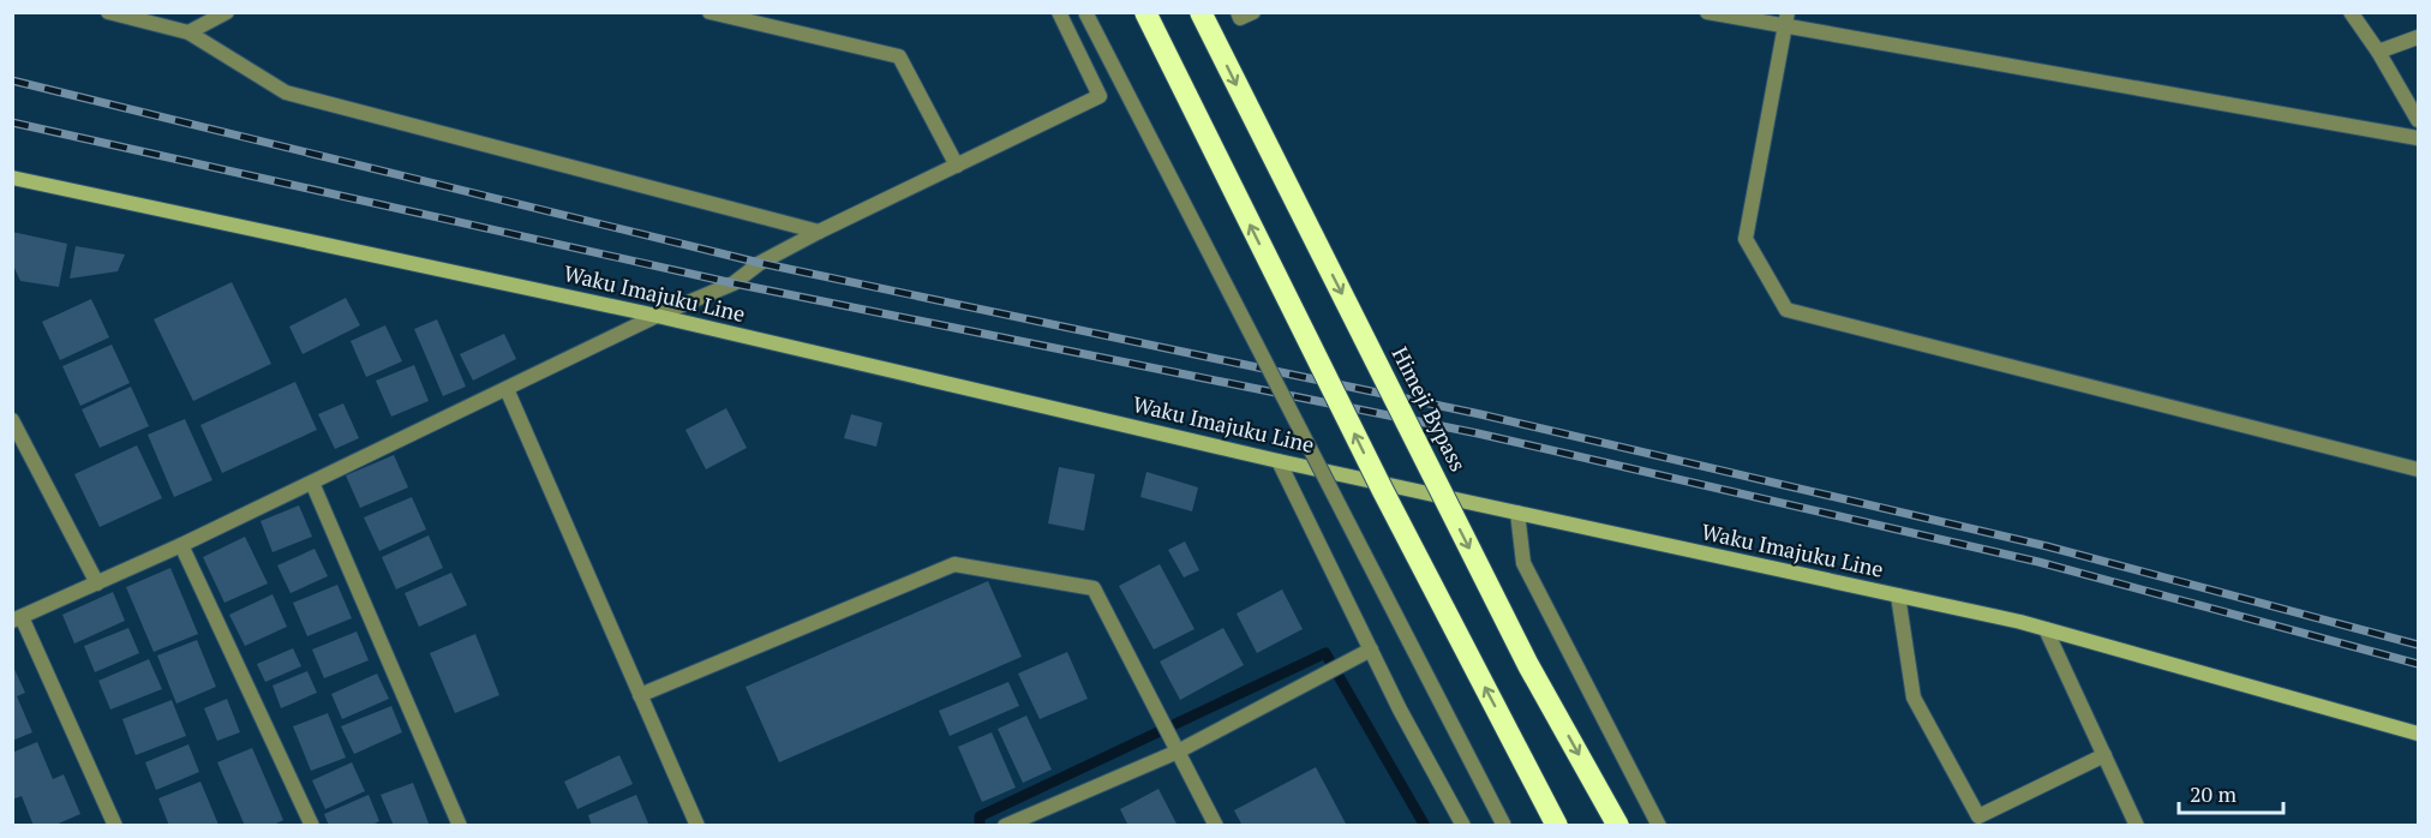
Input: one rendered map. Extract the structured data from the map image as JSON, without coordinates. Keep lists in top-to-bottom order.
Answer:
{
  "streets": {
    "highway": ["Himeji Bypass"],
    "main road": ["Waku Imajuku Line"]
  },
  "scale_bar": "20 m"
}
